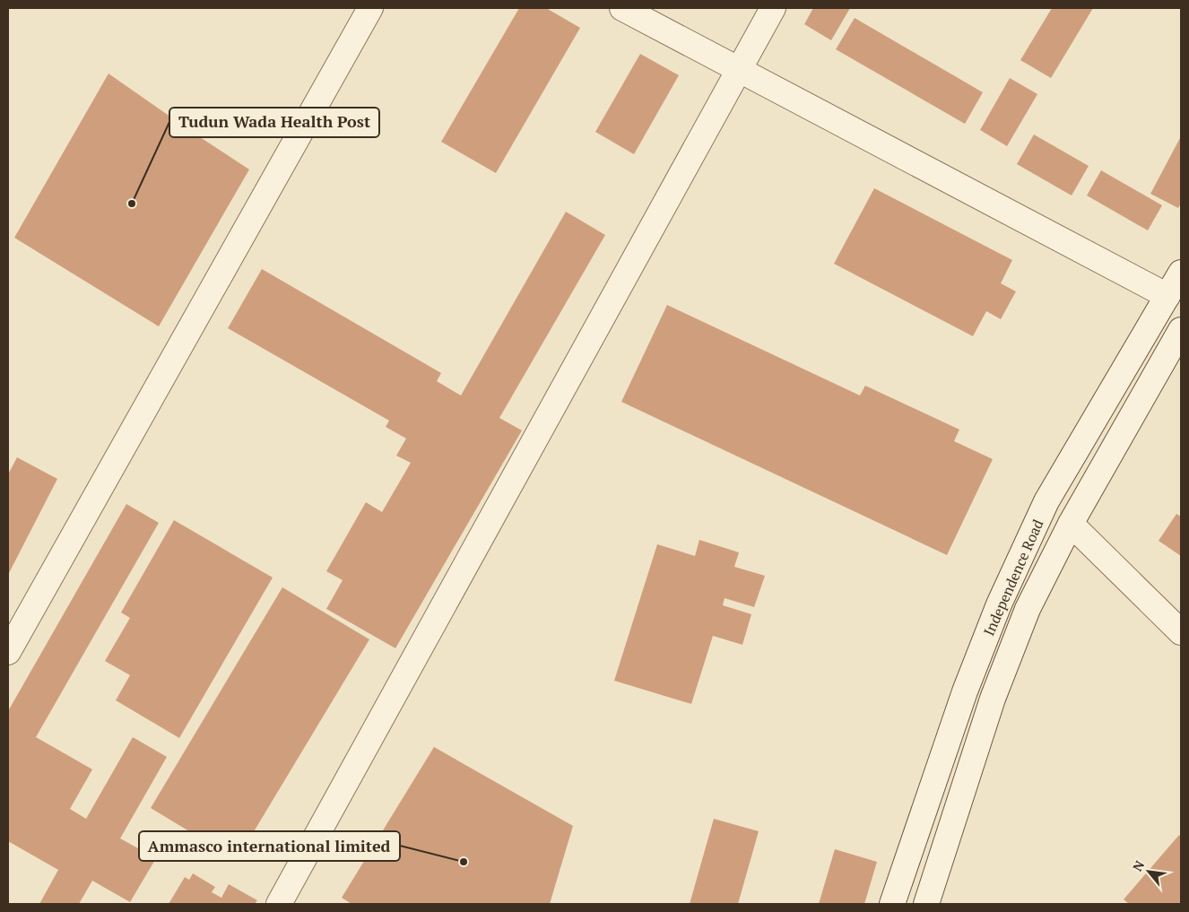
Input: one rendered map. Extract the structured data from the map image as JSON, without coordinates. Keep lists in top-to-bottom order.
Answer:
{
  "streets": {
    "street": ["Independence Road"]
  },
  "places": ["Tudun Wada Health Post", "Ammasco international limited"],
  "north": "top left"
}
